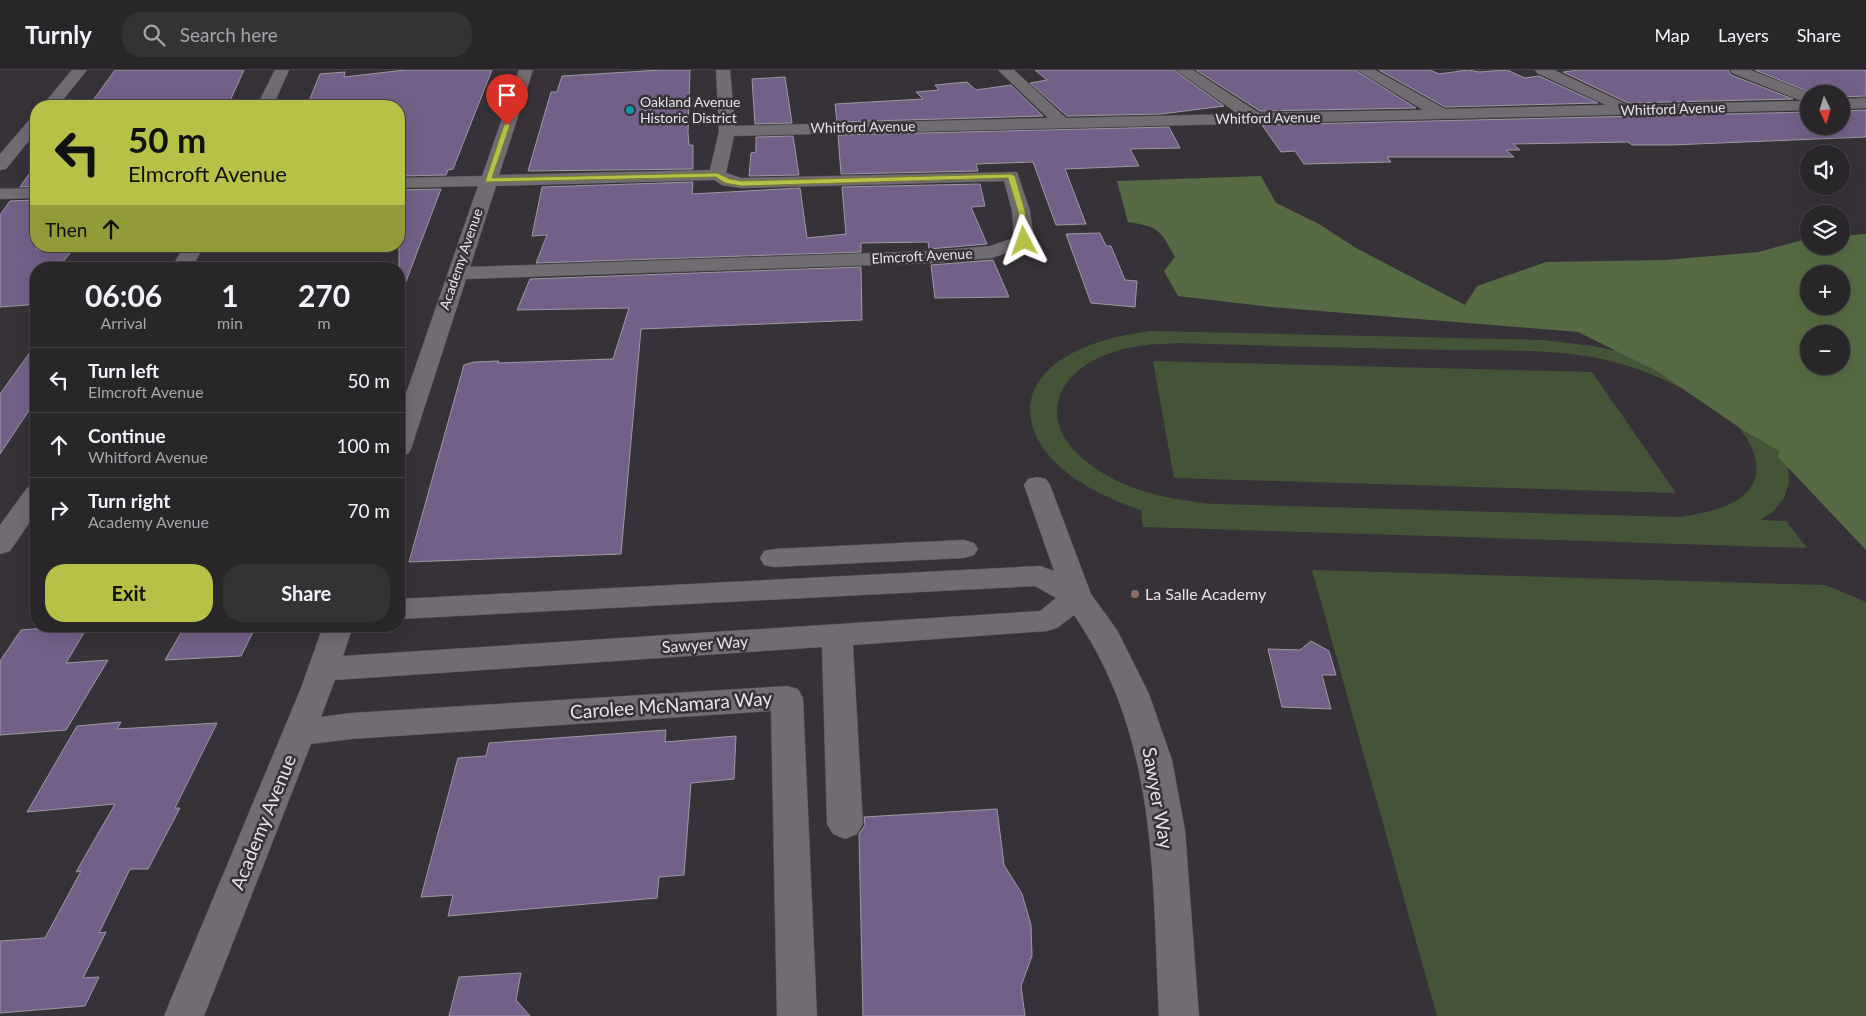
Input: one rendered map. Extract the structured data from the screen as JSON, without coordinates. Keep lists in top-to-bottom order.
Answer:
{
  "streets": {
    "street": [
      "Whitford Avenue",
      "Elmcroft Avenue",
      "Academy Avenue",
      "Sawyer Way",
      "Carolee McNamara Way"
    ]
  },
  "crossings": [
    ["Elmcroft Avenue", "Academy Avenue"],
    ["Academy Avenue", "Sawyer Way"],
    ["Academy Avenue", "Carolee McNamara Way"]
  ],
  "places": ["Oakland Avenue Historic District", "La Salle Academy"],
  "north": "bottom",
  "page": {
    "header": "Turnly",
    "search": "Search here",
    "nav": ["Map", "Layers", "Share"],
    "map_buttons": ["+", "−"],
    "turn": ["50 m", "Elmcroft Avenue"],
    "then": "Then",
    "eta": [
      "06:06",
      "Arrival",
      "1",
      "min",
      "270",
      "m"
    ],
    "list": [
      {
        "name": "Turn left",
        "note": "Elmcroft Avenue",
        "value": "50 m"
      },
      {
        "name": "Continue",
        "note": "Whitford Avenue",
        "value": "100 m"
      },
      {
        "name": "Turn right",
        "note": "Academy Avenue",
        "value": "70 m"
      }
    ],
    "buttons": ["Exit", "Share"]
  }
}
